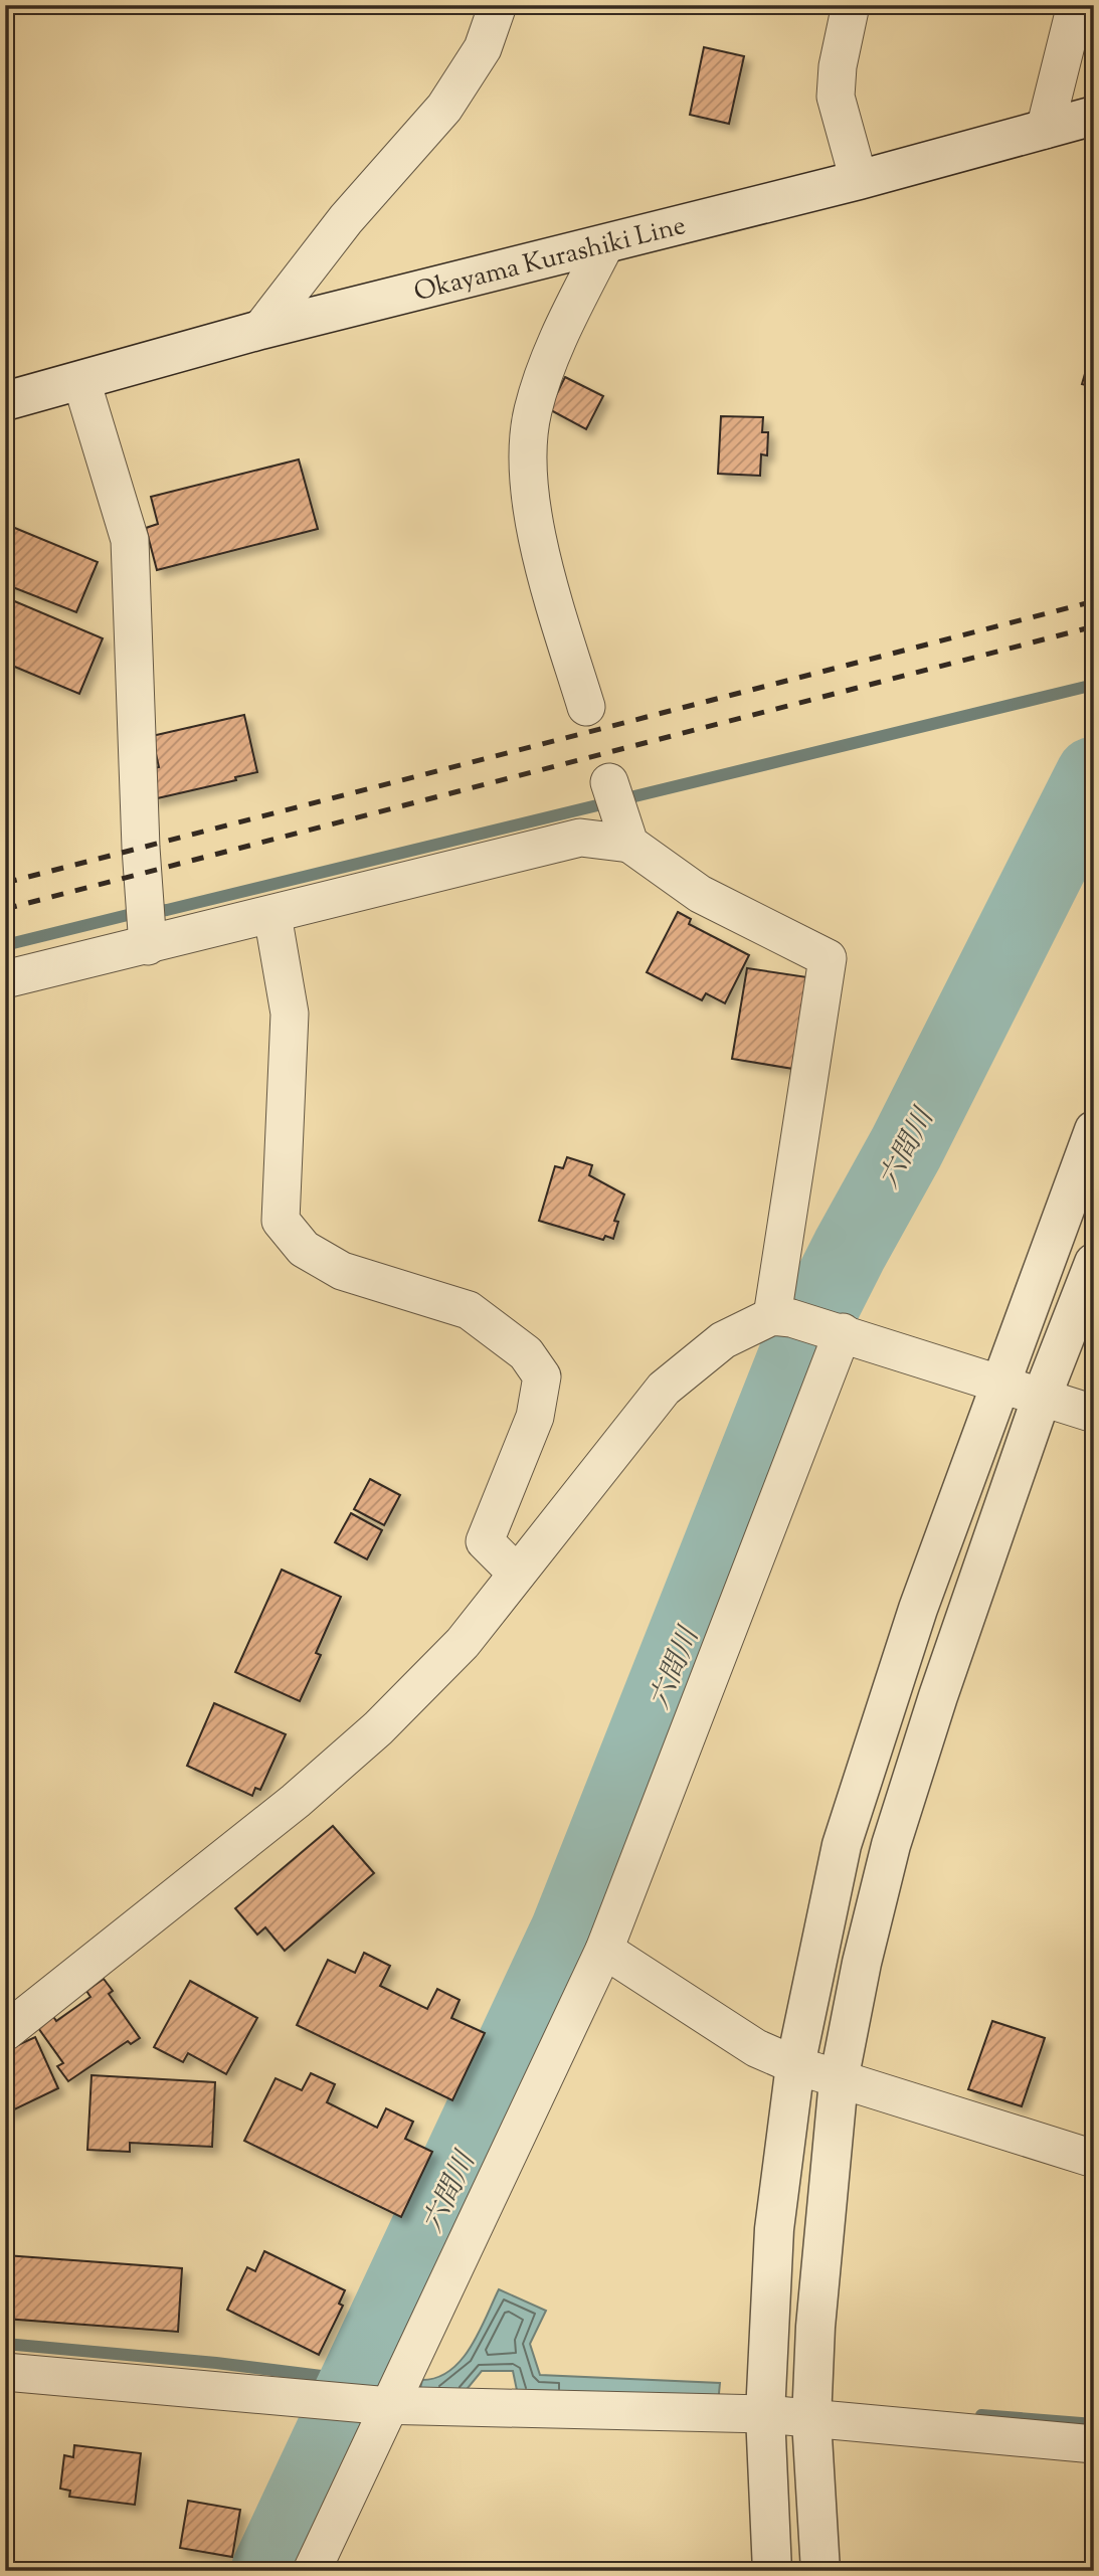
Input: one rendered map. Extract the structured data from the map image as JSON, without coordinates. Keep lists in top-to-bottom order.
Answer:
{
  "streets": {
    "street": ["Okayama Kurashiki Line"]
  },
  "water": ["六間川"]
}
